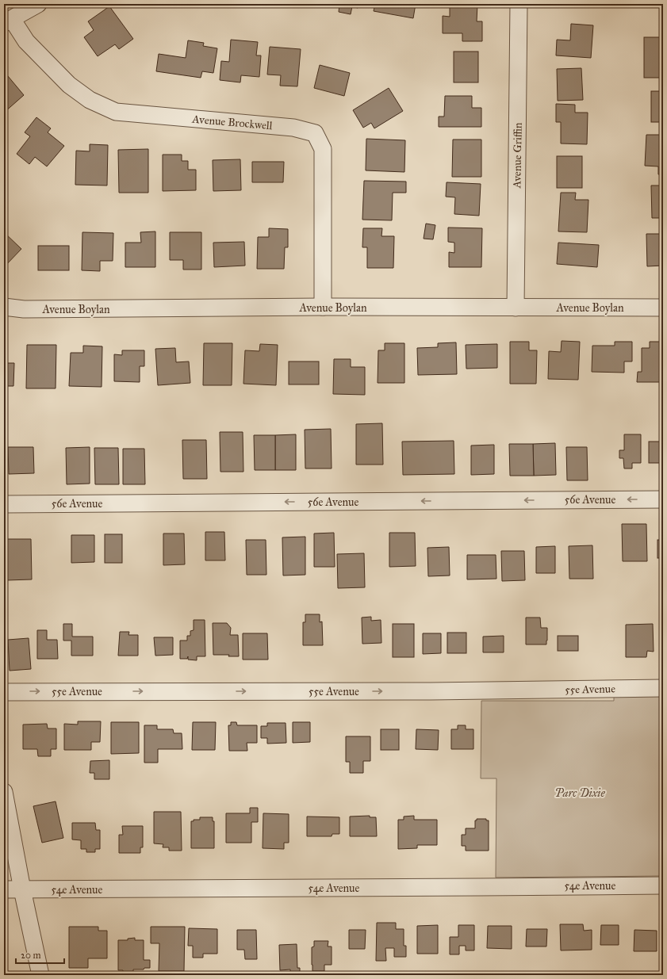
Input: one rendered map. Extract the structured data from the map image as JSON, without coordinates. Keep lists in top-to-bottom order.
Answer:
{
  "streets": {
    "street": [
      "Avenue Brockwell",
      "Avenue Griffin",
      "Avenue Boylan",
      "56e Avenue",
      "55e Avenue",
      "54e Avenue"
    ]
  },
  "crossings": [
    ["Avenue Brockwell", "Avenue Boylan"],
    ["Avenue Griffin", "Avenue Boylan"]
  ],
  "one_way": ["56e Avenue", "55e Avenue"],
  "parks": ["Parc Dixie"],
  "scale_bar": "20 m"
}
